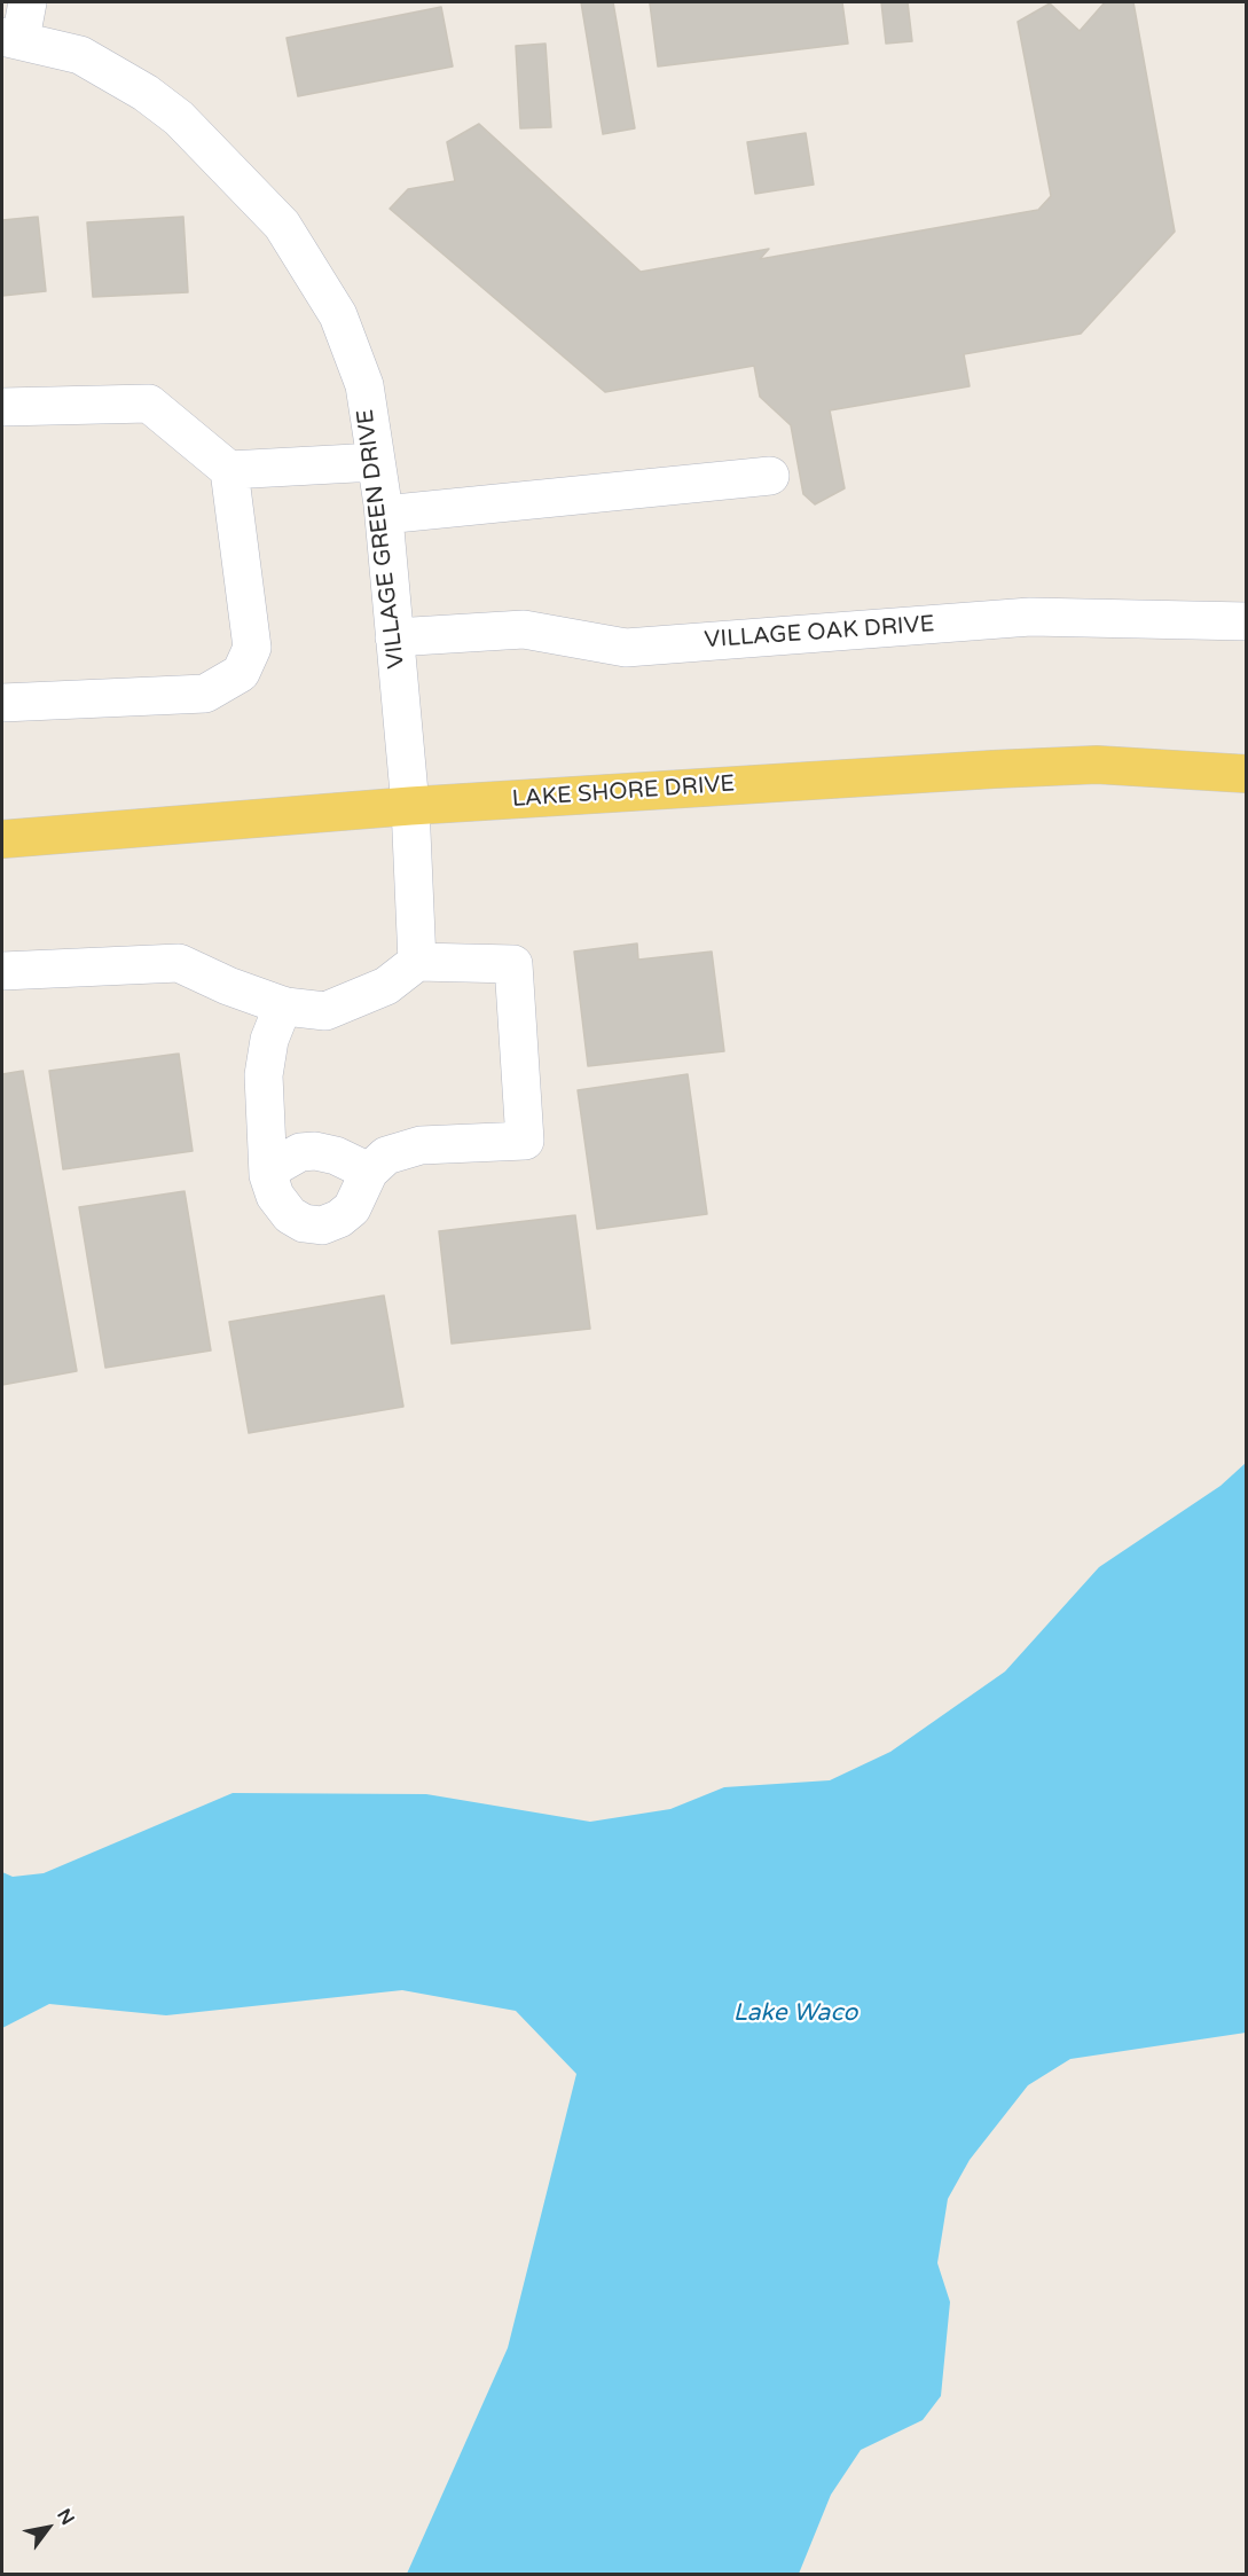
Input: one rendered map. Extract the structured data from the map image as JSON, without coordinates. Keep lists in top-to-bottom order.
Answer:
{
  "streets": {
    "main road": ["LAKE SHORE DRIVE"],
    "street": ["VILLAGE GREEN DRIVE", "VILLAGE OAK DRIVE"]
  },
  "crossings": [
    ["VILLAGE GREEN DRIVE", "VILLAGE OAK DRIVE"],
    ["VILLAGE GREEN DRIVE", "LAKE SHORE DRIVE"]
  ],
  "water": ["Lake Waco"],
  "north": "top right"
}
